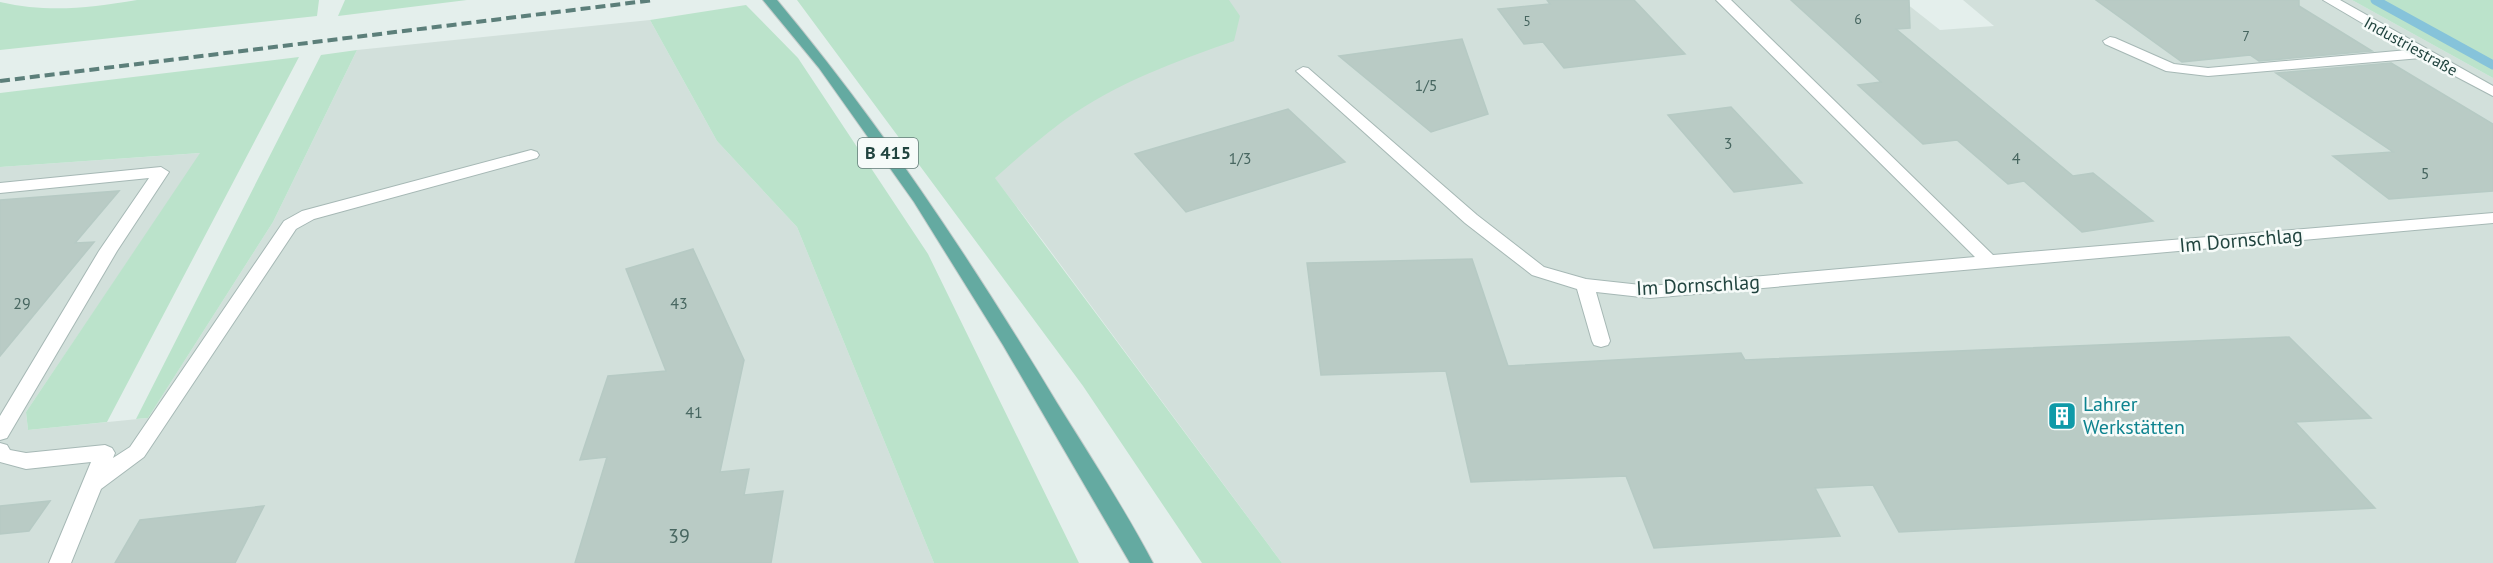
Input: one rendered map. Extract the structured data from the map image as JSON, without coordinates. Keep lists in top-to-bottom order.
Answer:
{
  "streets": {
    "main road": ["B 415"],
    "street": ["Industriestraße", "Im Dornschlag"]
  },
  "places": {
    "building": ["Lahrer Werkstätten"]
  },
  "house_numbers": [
    "6",
    "5",
    "7",
    "1/5",
    "3",
    "1/3",
    "4",
    "5",
    "29",
    "43",
    "41",
    "39"
  ]
}
